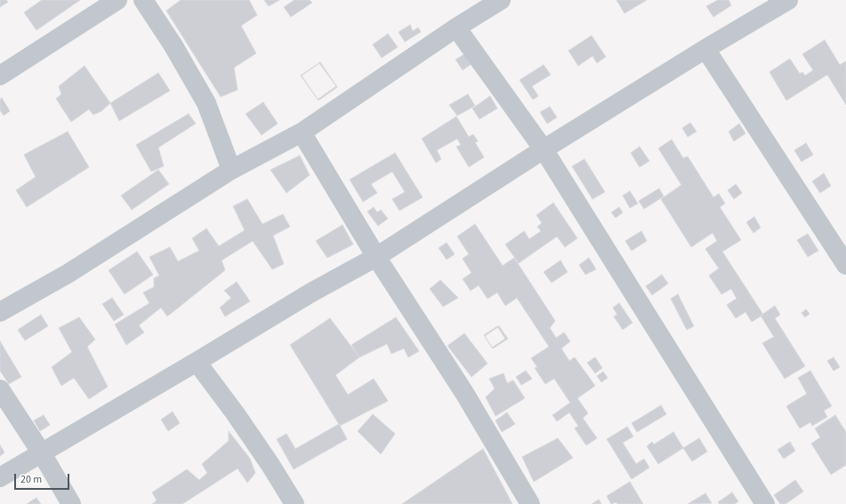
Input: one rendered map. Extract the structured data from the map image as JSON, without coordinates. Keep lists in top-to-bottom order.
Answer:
{
  "scale_bar": "20 m"
}
